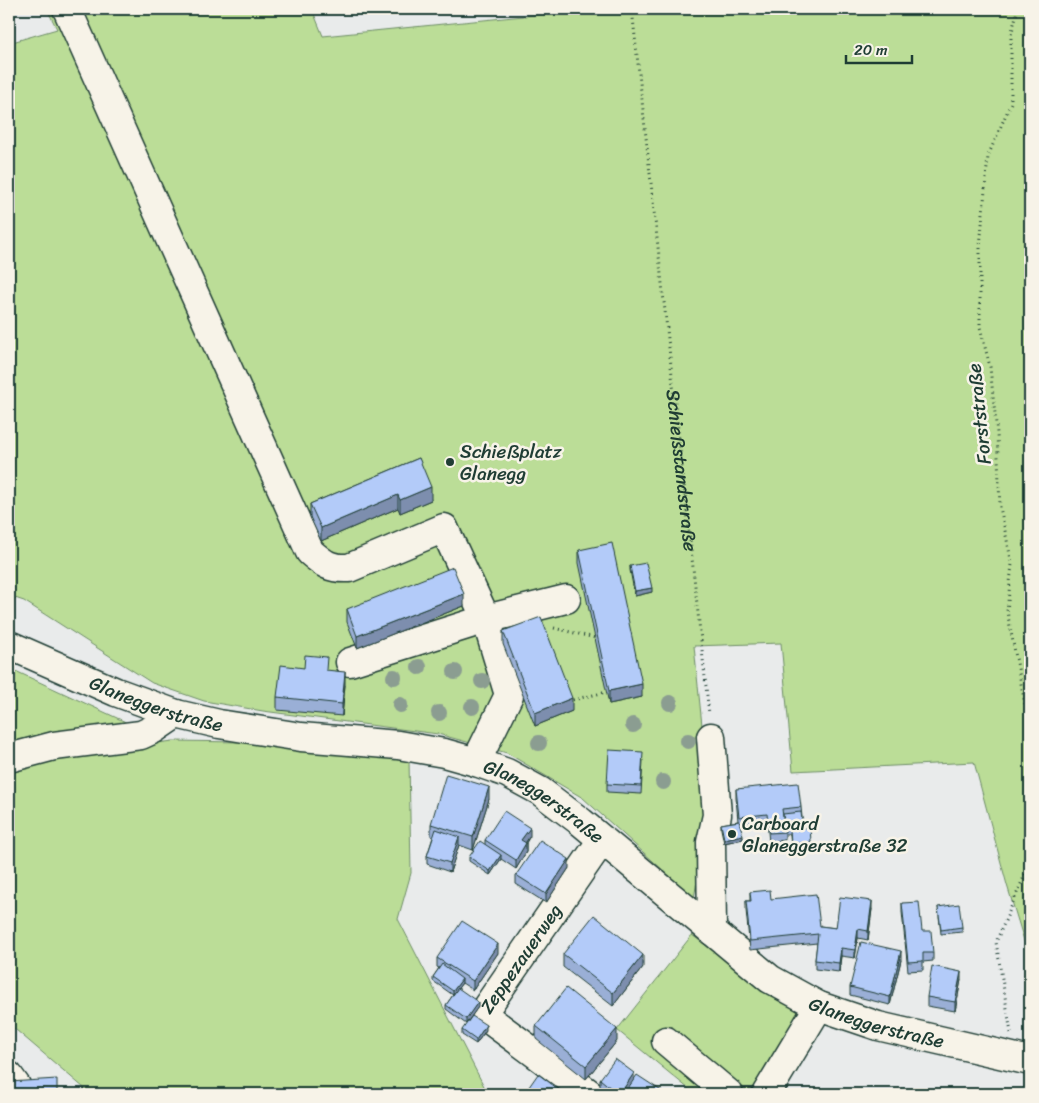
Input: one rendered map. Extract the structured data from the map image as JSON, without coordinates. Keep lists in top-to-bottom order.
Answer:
{
  "streets": {
    "street": ["Glaneggerstraße", "Zeppezauerweg"],
    "path": ["Forststraße", "Schießstandstraße"]
  },
  "crossings": [
    ["Glaneggerstraße", "Zeppezauerweg"]
  ],
  "places": ["Schießplatz Glanegg", "Carboard Glaneggerstraße 32"],
  "scale_bar": "20 m"
}
